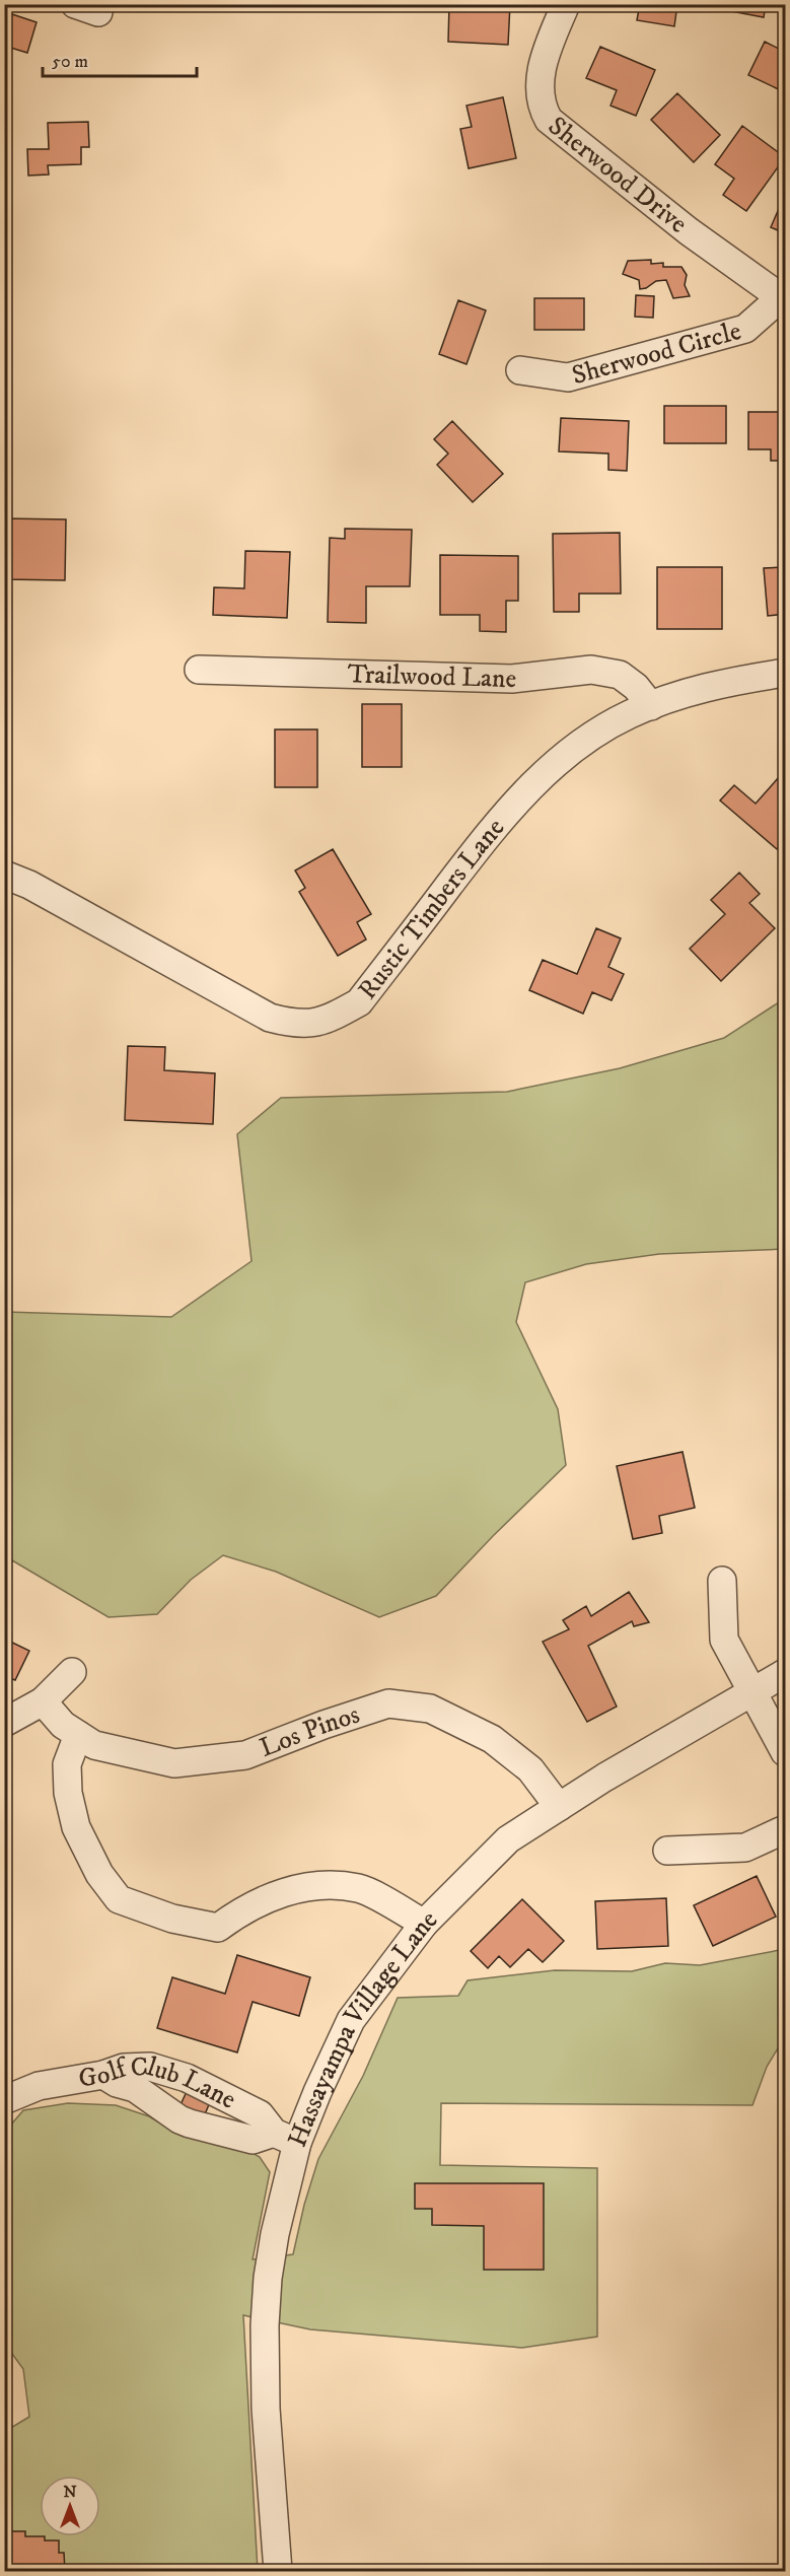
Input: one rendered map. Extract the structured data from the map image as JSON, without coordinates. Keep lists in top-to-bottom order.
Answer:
{
  "streets": {
    "street": [
      "Sherwood Drive",
      "Sherwood Circle",
      "Trailwood Lane",
      "Rustic Timbers Lane",
      "Los Pinos",
      "Hassayampa Village Lane",
      "Golf Club Lane"
    ]
  },
  "crossings": [
    ["Sherwood Drive", "Sherwood Circle"],
    ["Trailwood Lane", "Rustic Timbers Lane"],
    ["Los Pinos", "Hassayampa Village Lane"],
    ["Hassayampa Village Lane", "Golf Club Lane"]
  ],
  "scale_bar": "50 m",
  "north": "top"
}
